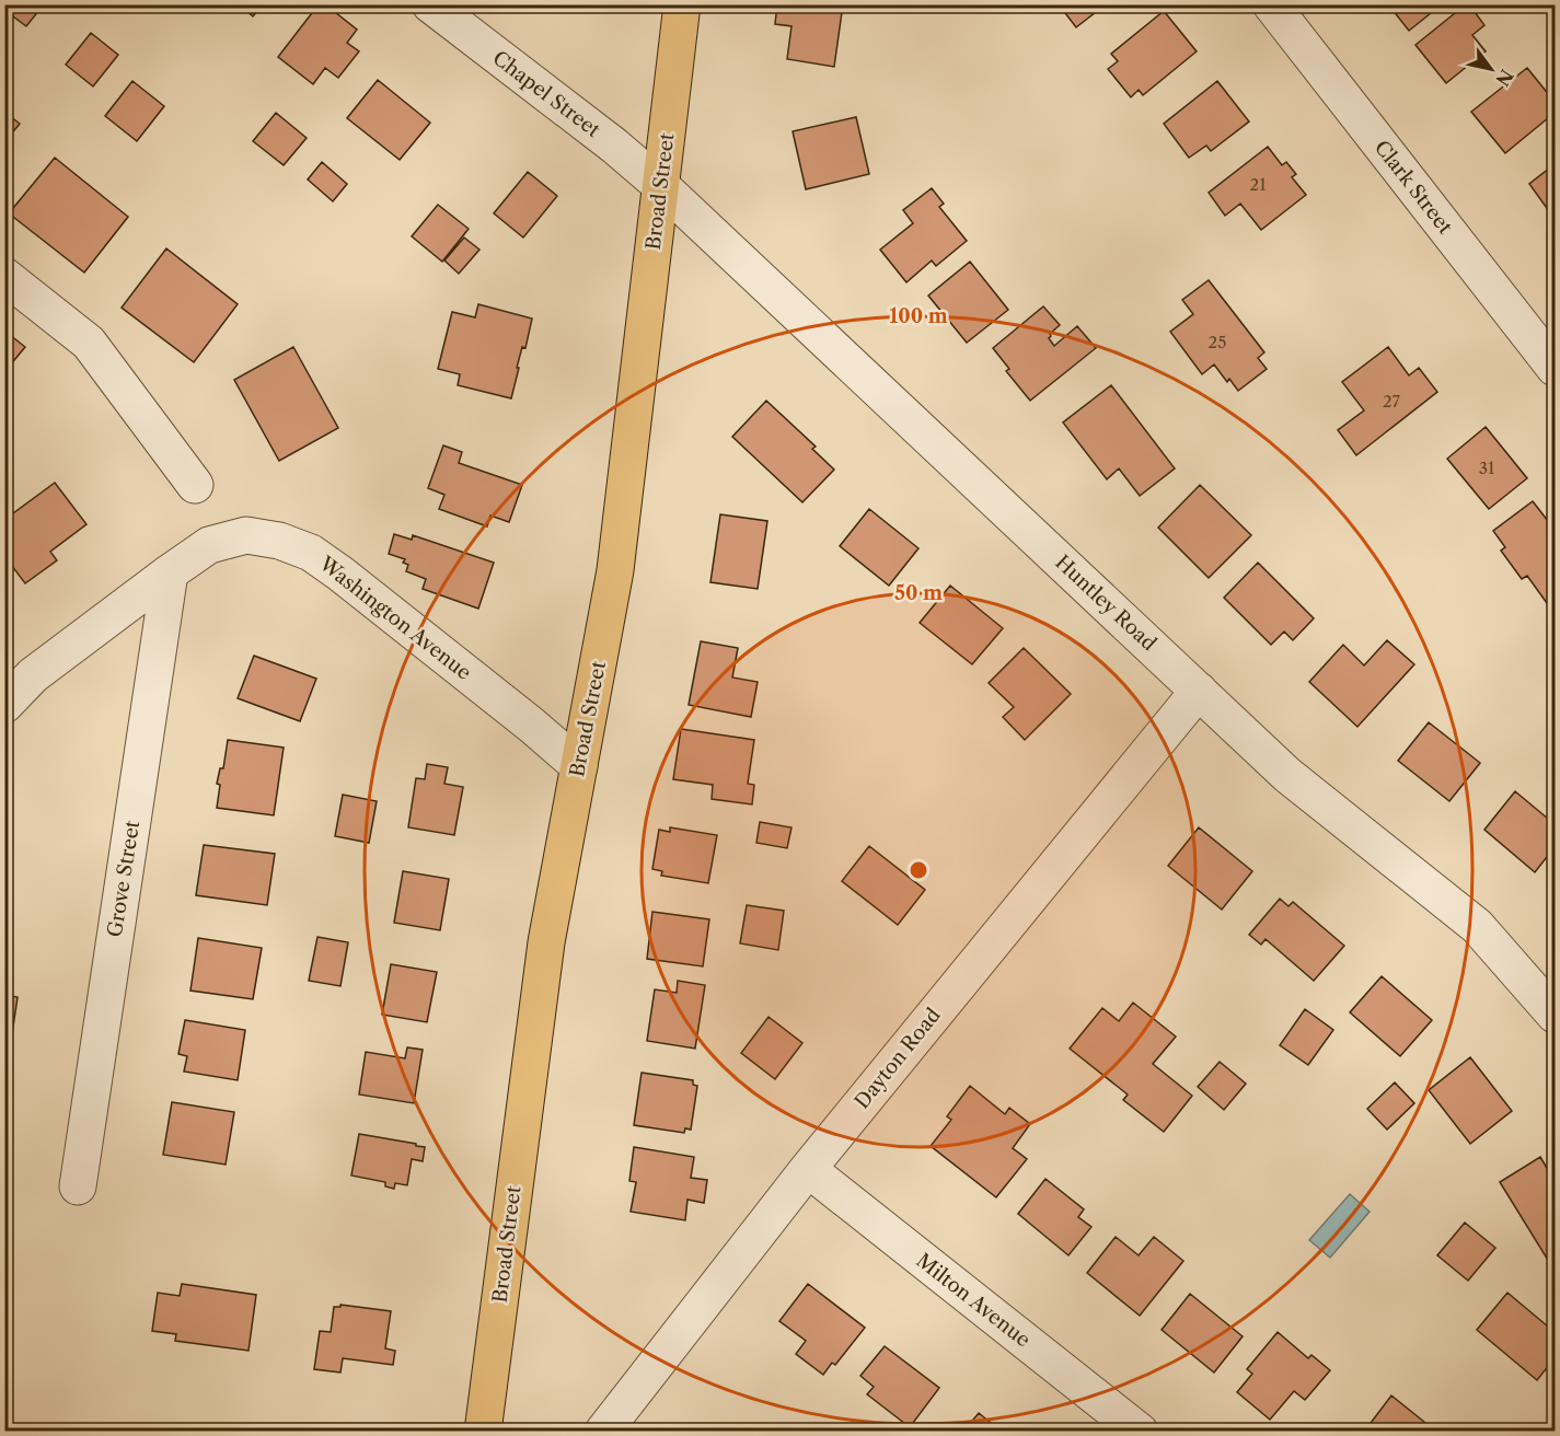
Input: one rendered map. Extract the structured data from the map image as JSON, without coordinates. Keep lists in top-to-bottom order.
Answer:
{
  "streets": {
    "main road": ["Broad Street"],
    "street": [
      "Chapel Street",
      "Clark Street",
      "Huntley Road",
      "Washington Avenue",
      "Grove Street",
      "Dayton Road",
      "Milton Avenue"
    ]
  },
  "crossings": [
    ["Chapel Street", "Broad Street"],
    ["Chapel Street", "Huntley Road"],
    ["Broad Street", "Huntley Road"],
    ["Broad Street", "Washington Avenue"],
    ["Huntley Road", "Dayton Road"],
    ["Washington Avenue", "Grove Street"],
    ["Dayton Road", "Milton Avenue"]
  ],
  "house_numbers": [
    "21",
    "25",
    "27",
    "31"
  ],
  "north": "bottom right",
  "rings": ["100 m", "50 m"]
}
